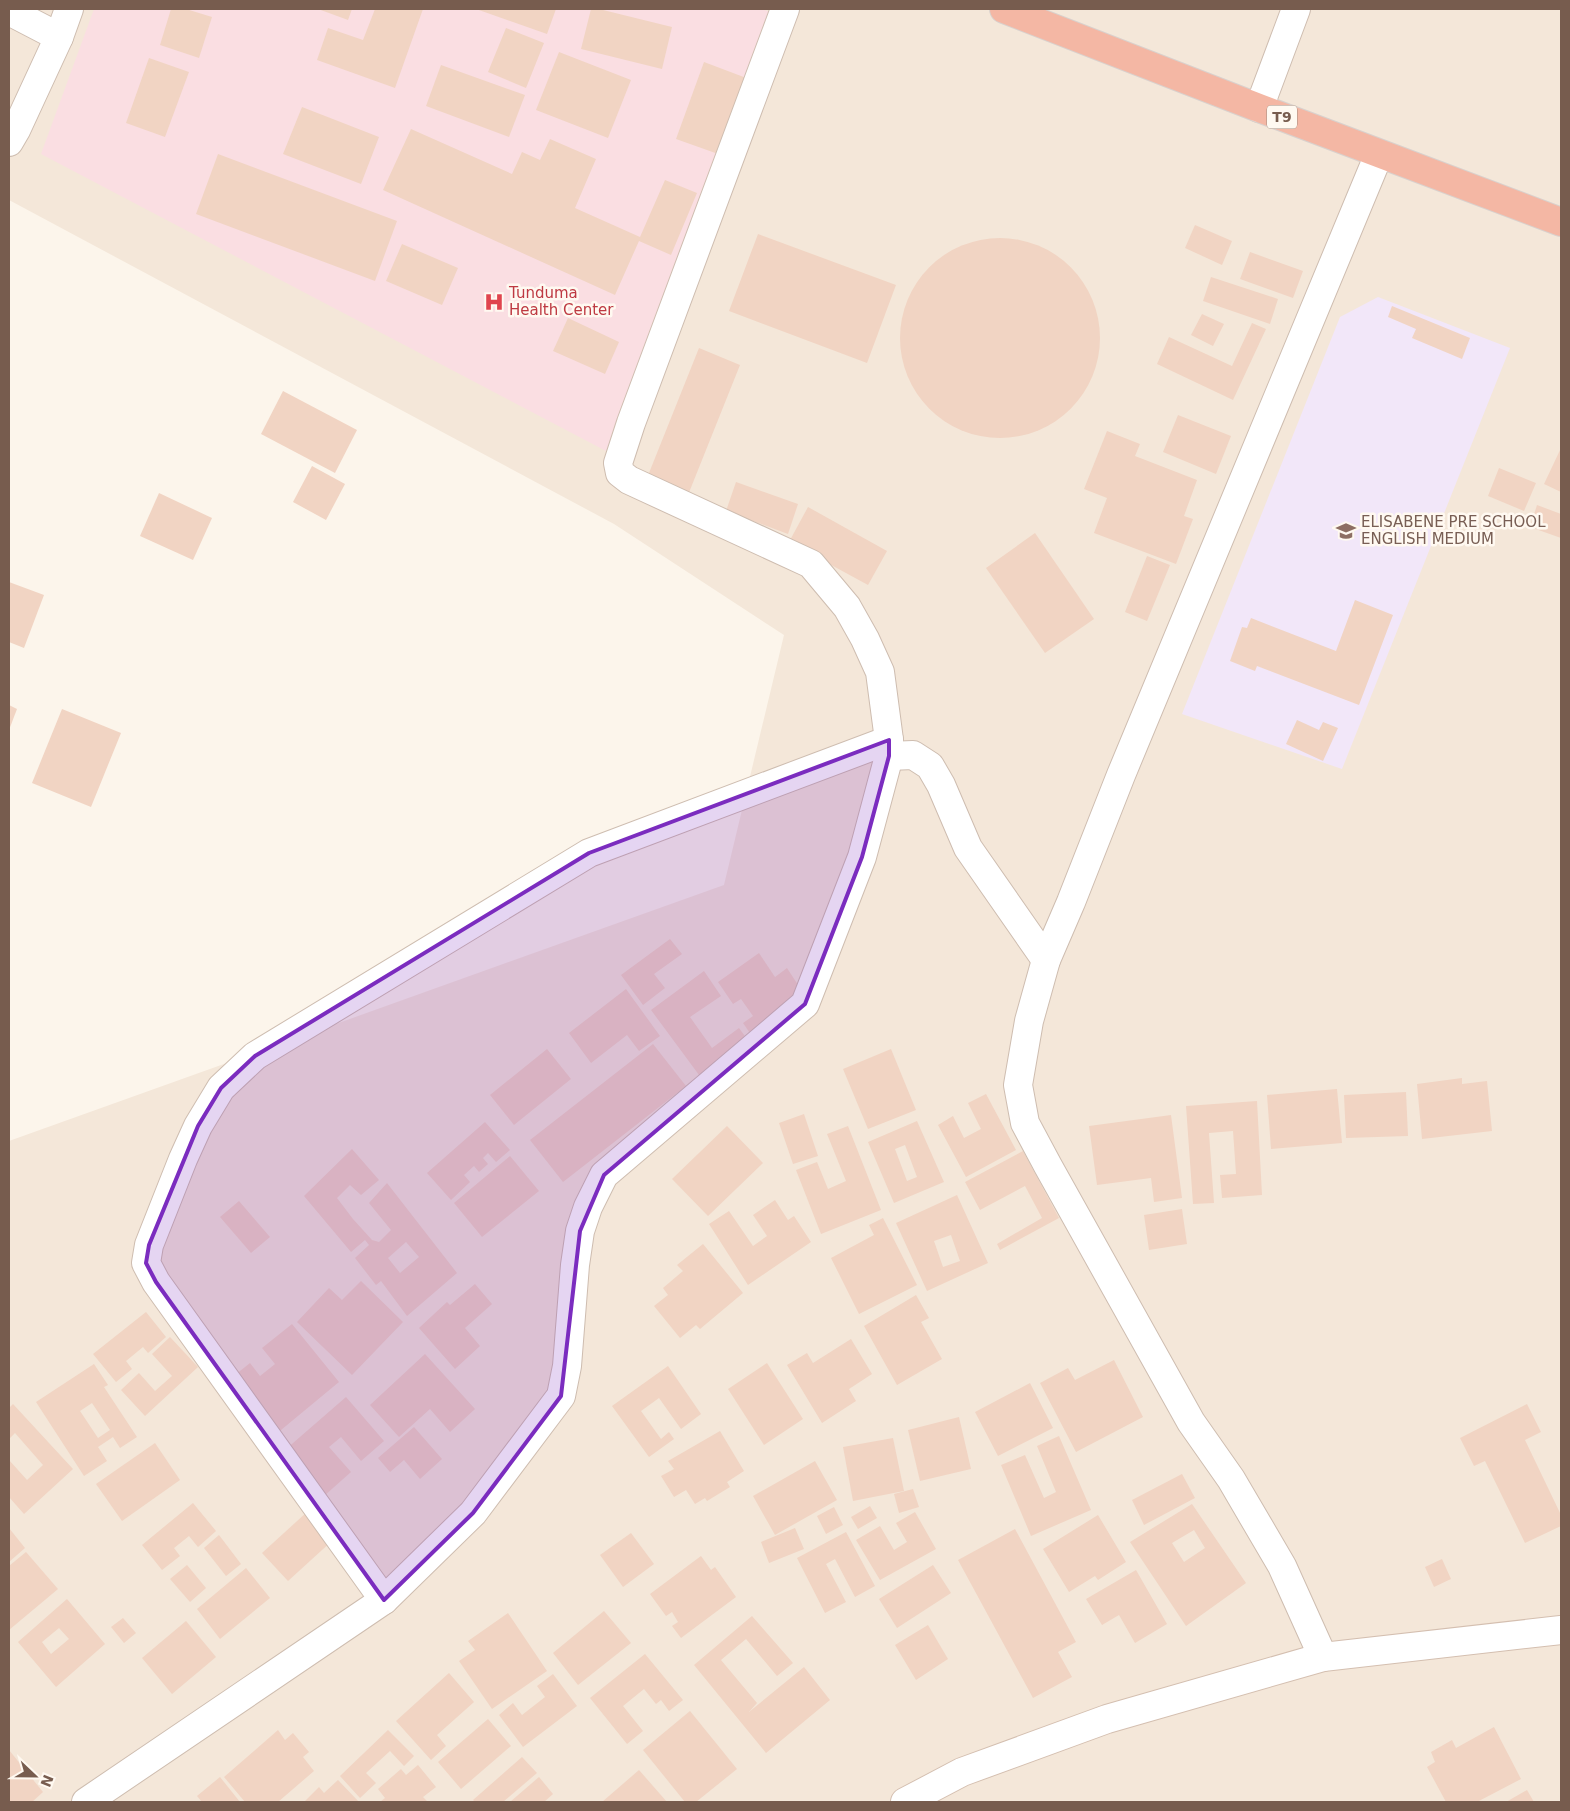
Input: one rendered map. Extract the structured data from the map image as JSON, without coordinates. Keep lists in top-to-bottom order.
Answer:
{
  "streets": {
    "highway": ["T9"]
  },
  "places": {
    "hospital": ["Tunduma Health Center"],
    "school or university": ["ELISABENE PRE SCHOOL ENGLISH MEDIUM"]
  },
  "north": "right"
}
